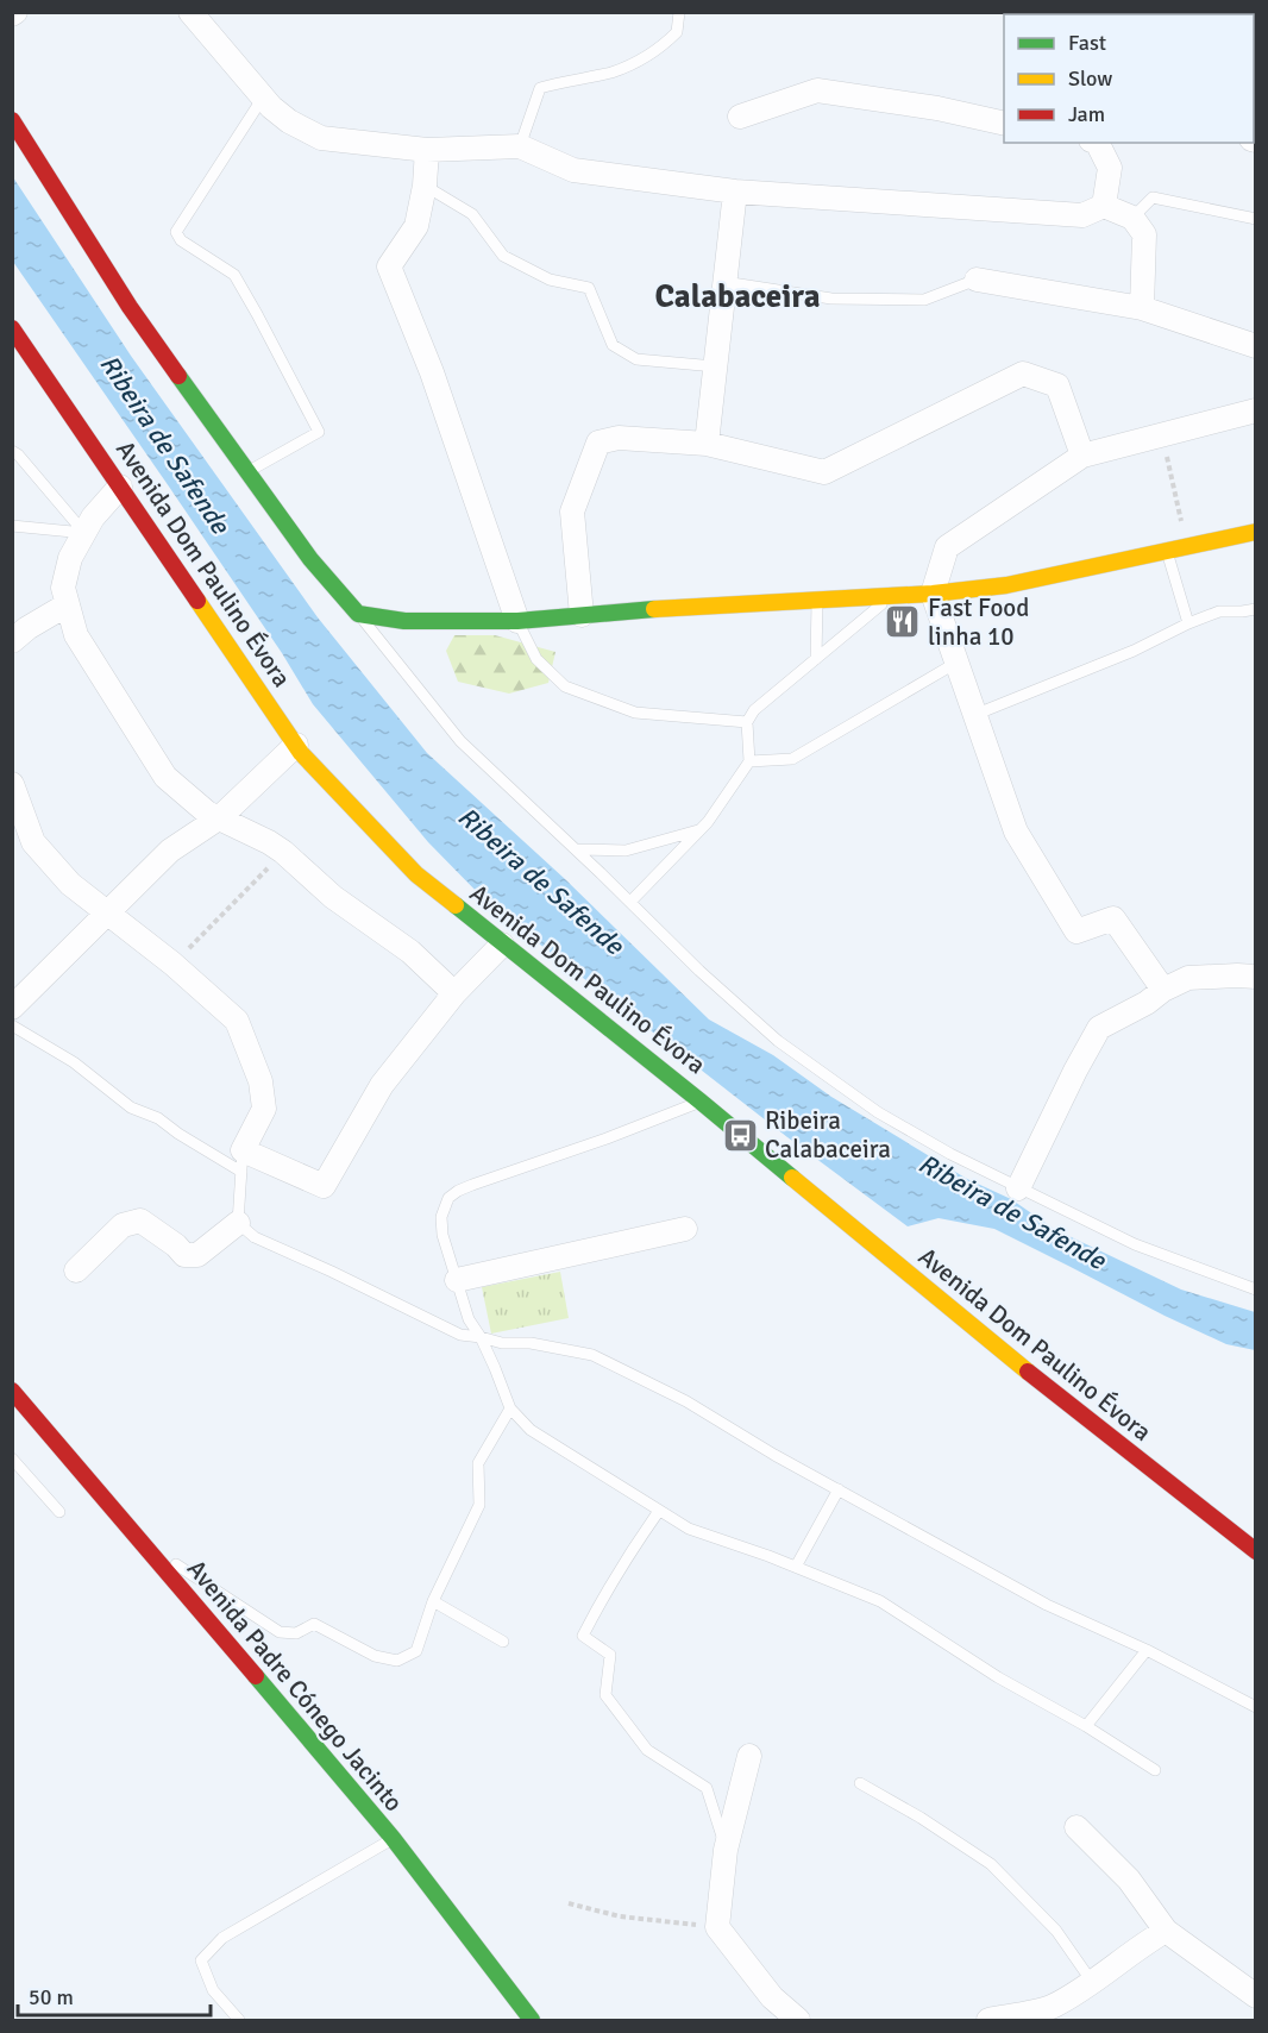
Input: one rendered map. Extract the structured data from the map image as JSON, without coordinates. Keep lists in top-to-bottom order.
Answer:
{
  "streets": {
    "street": ["Avenida Dom Paulino Évora", "Avenida Padre Cónego Jacinto"]
  },
  "districts": ["Calabaceira"],
  "water": ["Ribeira de Safende"],
  "places": {
    "restaurant": ["Fast Food linha 10"],
    "bus stop": ["Ribeira Calabaceira"]
  },
  "legend": ["Fast", "Slow", "Jam"],
  "scale_bar": "50 m"
}
